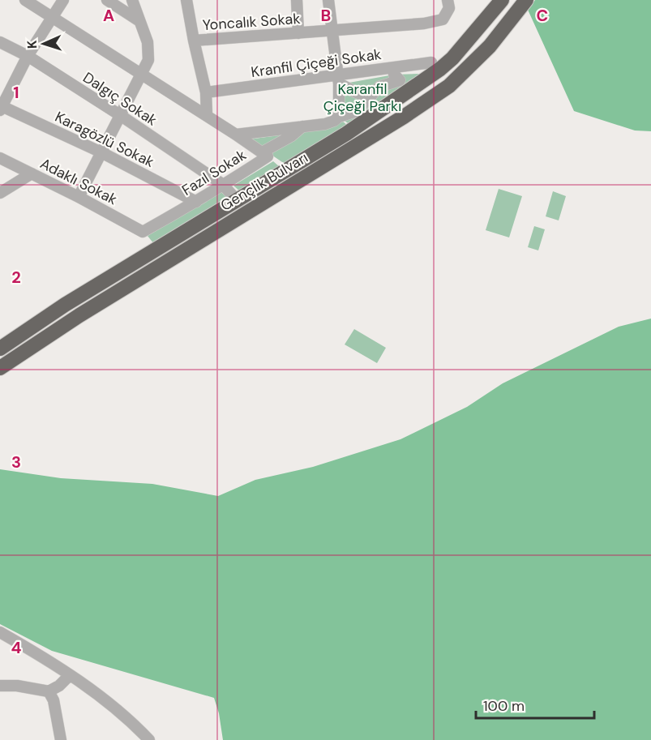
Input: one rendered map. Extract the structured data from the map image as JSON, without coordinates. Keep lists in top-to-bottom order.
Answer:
{
  "streets": {
    "highway": ["Gençlik Bulvarı"],
    "street": [
      "Yoncalık Sokak",
      "Kranfil Çiçeği Sokak",
      "Dalgıç Sokak",
      "Karagözlü Sokak",
      "Fazıl Sokak",
      "Adaklı Sokak"
    ]
  },
  "crossings": [
    ["Dalgıç Sokak", "Fazıl Sokak"],
    ["Dalgıç Sokak", "Gençlik Bulvarı"],
    ["Karagözlü Sokak", "Fazıl Sokak"],
    ["Fazıl Sokak", "Adaklı Sokak"]
  ],
  "parks": ["Karanfil Çiçeği Parkı"],
  "scale_bar": "100 m",
  "north": "left",
  "grid": {
    "columns": ["A", "B", "C"],
    "rows": [
      "1",
      "2",
      "3",
      "4"
    ]
  }
}
